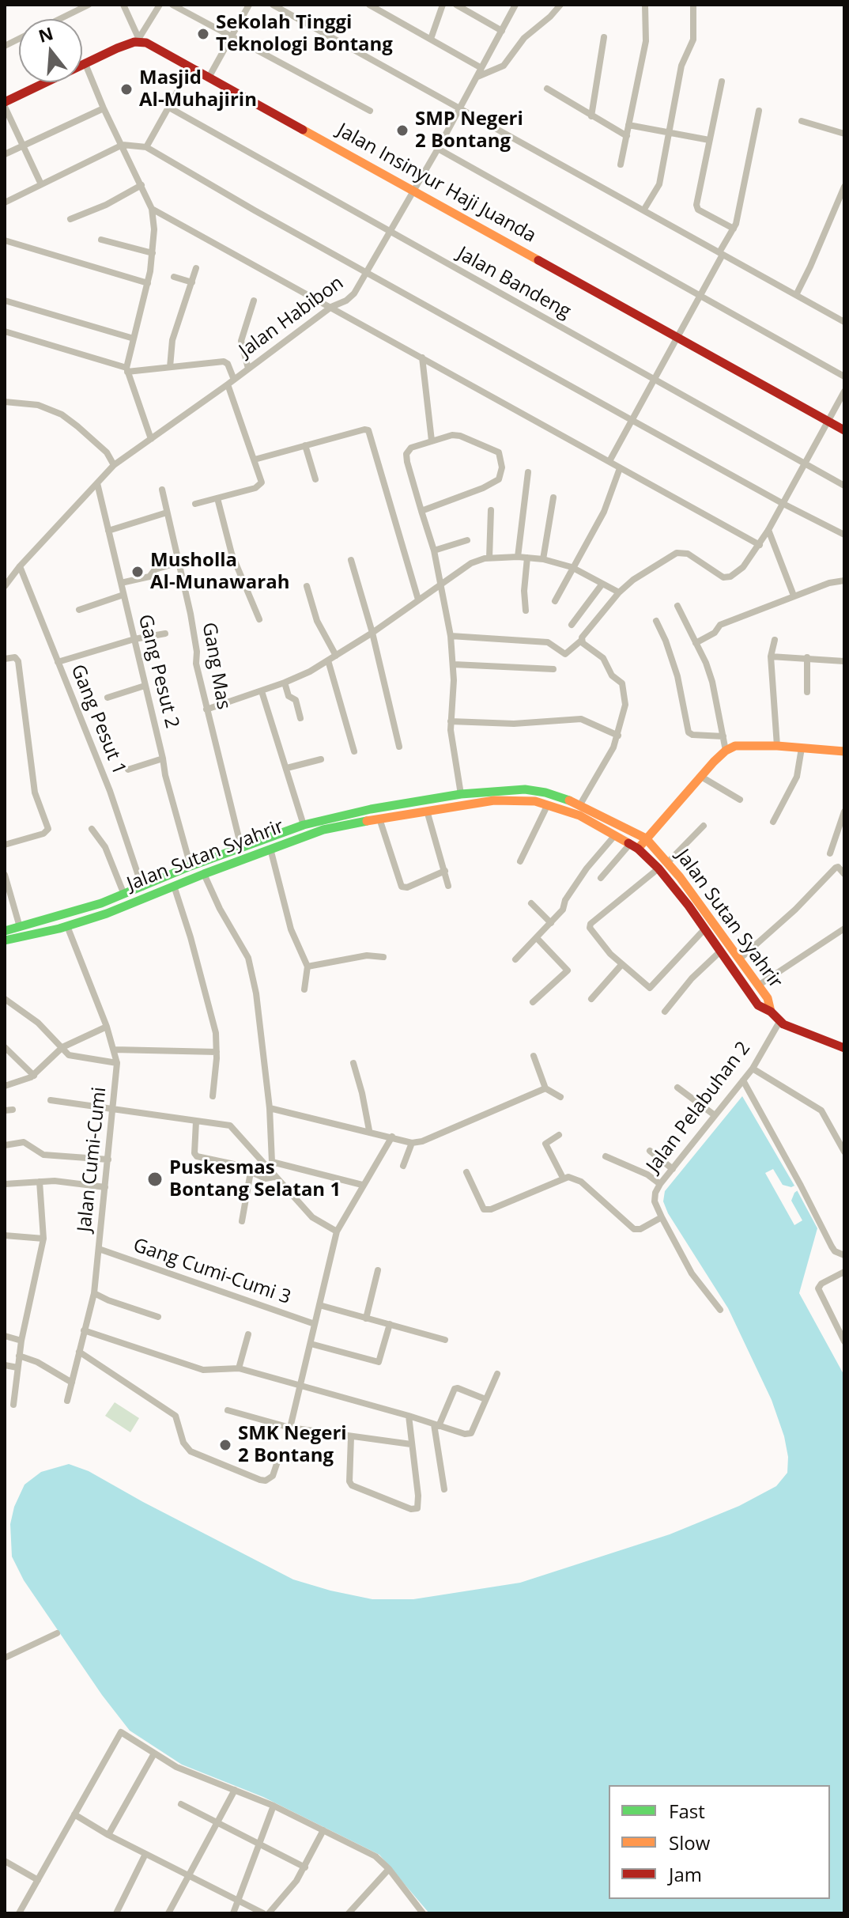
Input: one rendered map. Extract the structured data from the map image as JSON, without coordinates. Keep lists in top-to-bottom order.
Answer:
{
  "streets": {
    "street": [
      "Jalan Insinyur Haji Juanda",
      "Jalan Bandeng",
      "Jalan Habibon",
      "Gang Mas",
      "Gang Pesut 2",
      "Gang Pesut 1",
      "Jalan Sutan Syahrir",
      "Jalan Pelabuhan 2",
      "Jalan Cumi-Cumi",
      "Gang Cumi-Cumi 3"
    ]
  },
  "crossings": [
    ["Jalan Insinyur Haji Juanda", "Jalan Habibon"],
    ["Jalan Bandeng", "Jalan Habibon"],
    ["Jalan Habibon", "Gang Pesut 2"],
    ["Jalan Habibon", "Gang Pesut 1"],
    ["Gang Mas", "Jalan Sutan Syahrir"],
    ["Gang Pesut 2", "Jalan Sutan Syahrir"],
    ["Gang Pesut 1", "Jalan Sutan Syahrir"],
    ["Jalan Sutan Syahrir", "Jalan Cumi-Cumi"],
    ["Jalan Cumi-Cumi", "Gang Cumi-Cumi 3"]
  ],
  "places": [
    "Sekolah Tinggi Teknologi Bontang",
    "Masjid Al-Muhajirin",
    "SMP Negeri 2 Bontang",
    "Musholla Al-Munawarah",
    "Puskesmas Bontang Selatan 1",
    "SMK Negeri 2 Bontang"
  ],
  "legend": ["Fast", "Slow", "Jam"],
  "north": "top"
}
